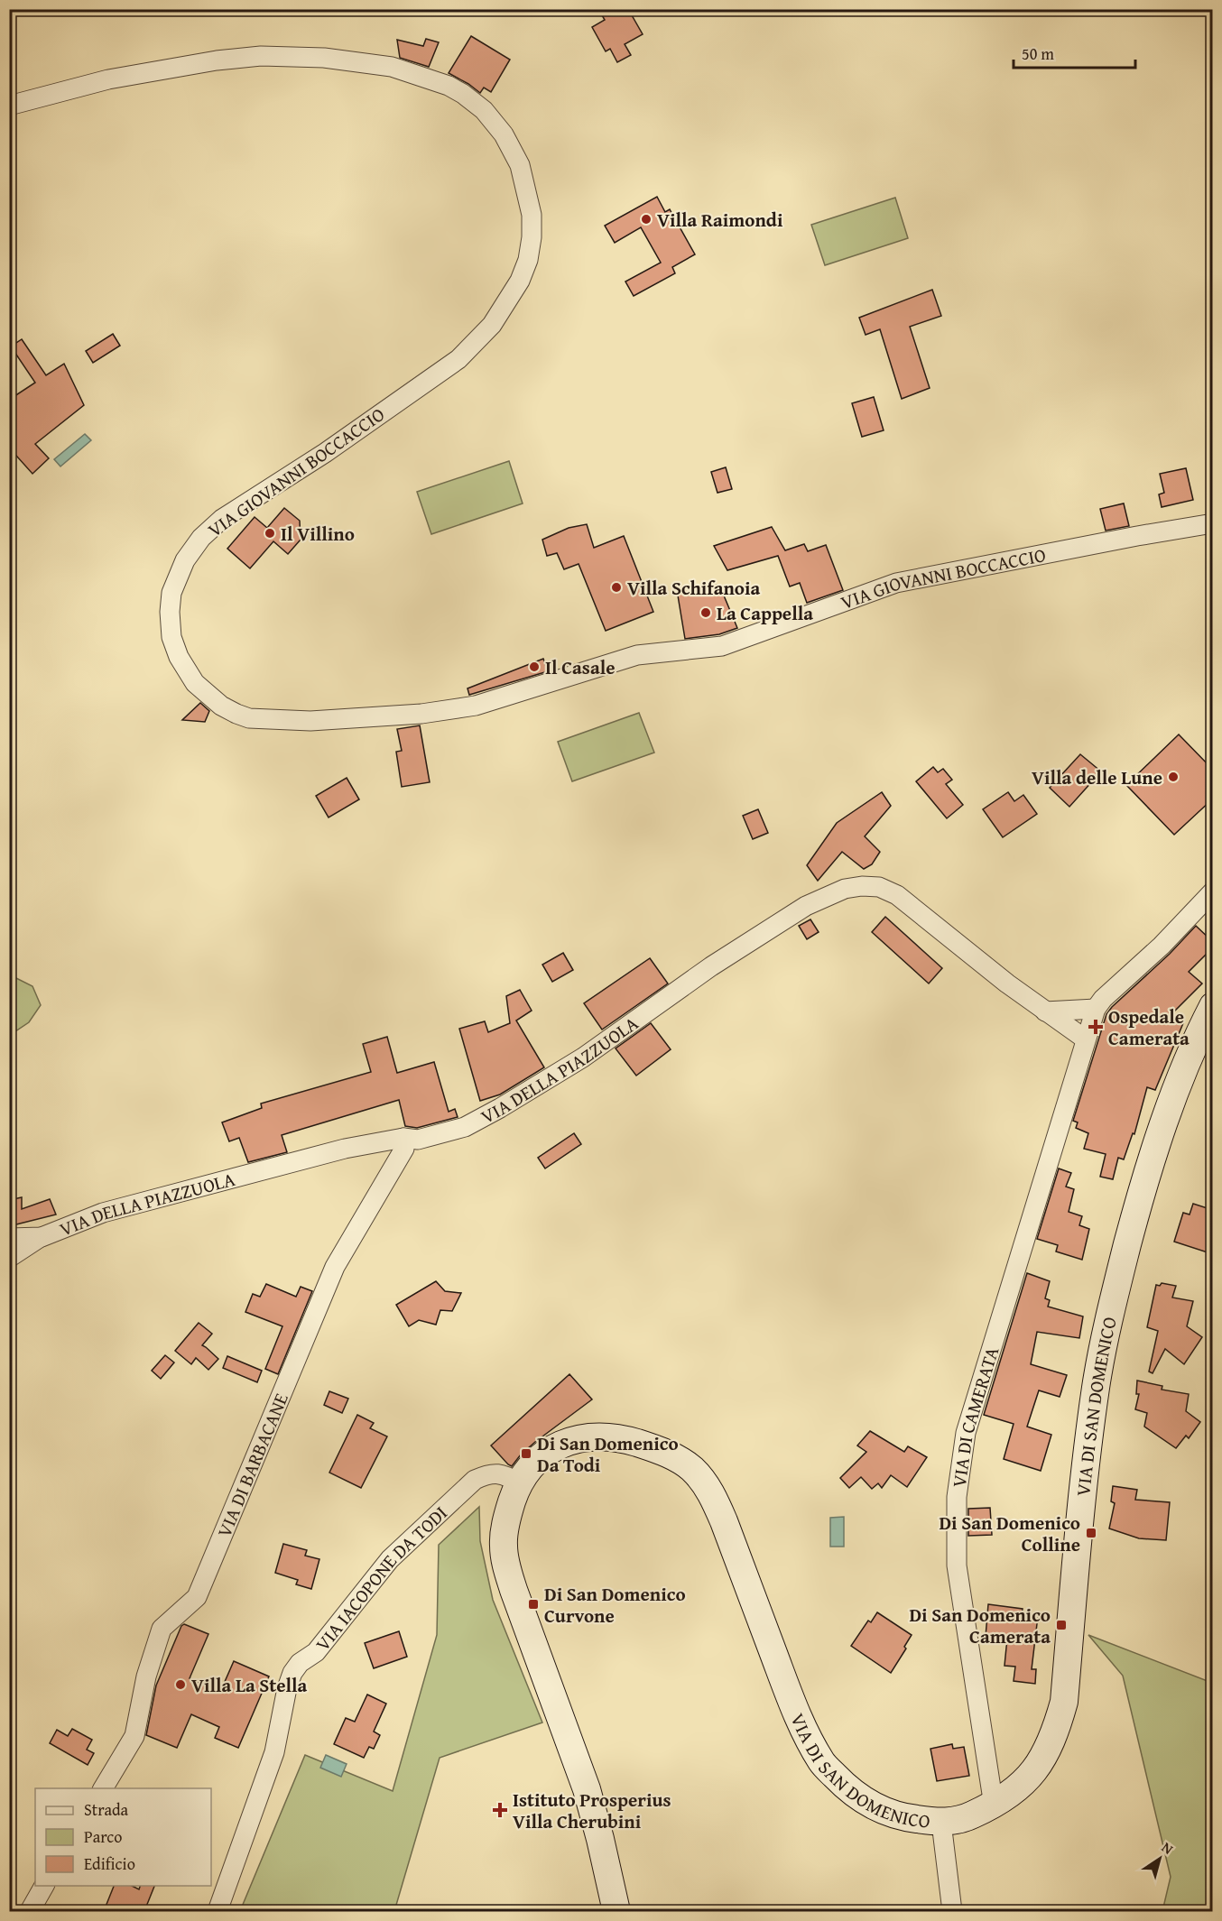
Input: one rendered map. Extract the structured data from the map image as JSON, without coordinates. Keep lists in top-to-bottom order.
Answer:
{
  "streets": {
    "main road": ["VIA DI SAN DOMENICO"],
    "street": [
      "VIA GIOVANNI BOCCACCIO",
      "VIA DELLA PIAZZUOLA",
      "VIA DI CAMERATA",
      "VIA DI BARBACANE",
      "VIA IACOPONE DA TODI"
    ]
  },
  "crossings": [
    ["VIA DELLA PIAZZUOLA", "VIA DI CAMERATA"],
    ["VIA DELLA PIAZZUOLA", "VIA DI BARBACANE"],
    ["VIA DI SAN DOMENICO", "VIA DI CAMERATA"],
    ["VIA DI SAN DOMENICO", "VIA IACOPONE DA TODI"]
  ],
  "places": {
    "other": [
      "Villa Raimondi",
      "Il Villino",
      "Villa Schifanoia",
      "La Cappella",
      "Il Casale",
      "Villa delle Lune",
      "Villa La Stella"
    ],
    "health": ["Ospedale Camerata", "Istituto Prosperius Villa Cherubini"],
    "transit": [
      "Di San Domenico Da Todi",
      "Di San Domenico Colline",
      "Di San Domenico Curvone",
      "Di San Domenico Camerata"
    ]
  },
  "legend": ["Strada", "Parco", "Edificio"],
  "scale_bar": "50 m",
  "north": "top right"
}
